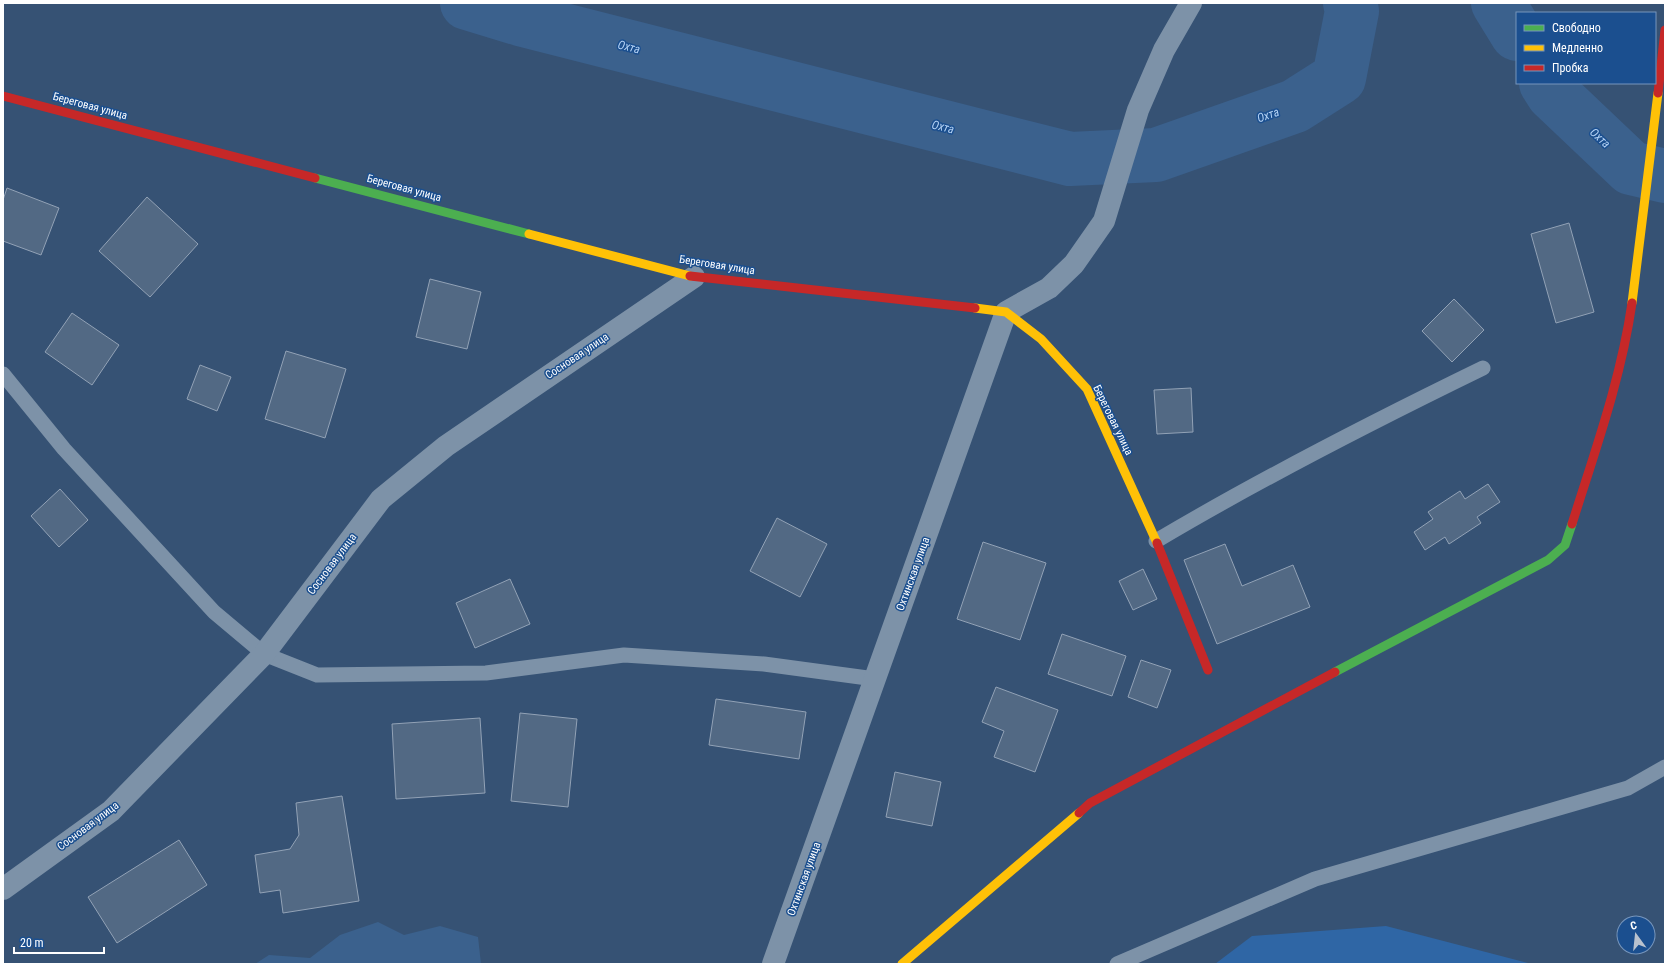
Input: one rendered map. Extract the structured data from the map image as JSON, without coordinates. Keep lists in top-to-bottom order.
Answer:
{
  "streets": {
    "street": ["Береговая улица", "Сосновая улица", "Охтинская улица"]
  },
  "crossings": [
    ["Береговая улица", "Сосновая улица"],
    ["Береговая улица", "Охтинская улица"]
  ],
  "water": ["Охта"],
  "legend": ["Свободно", "Медленно", "Пробка"],
  "scale_bar": "20 m",
  "north": "top"
}
